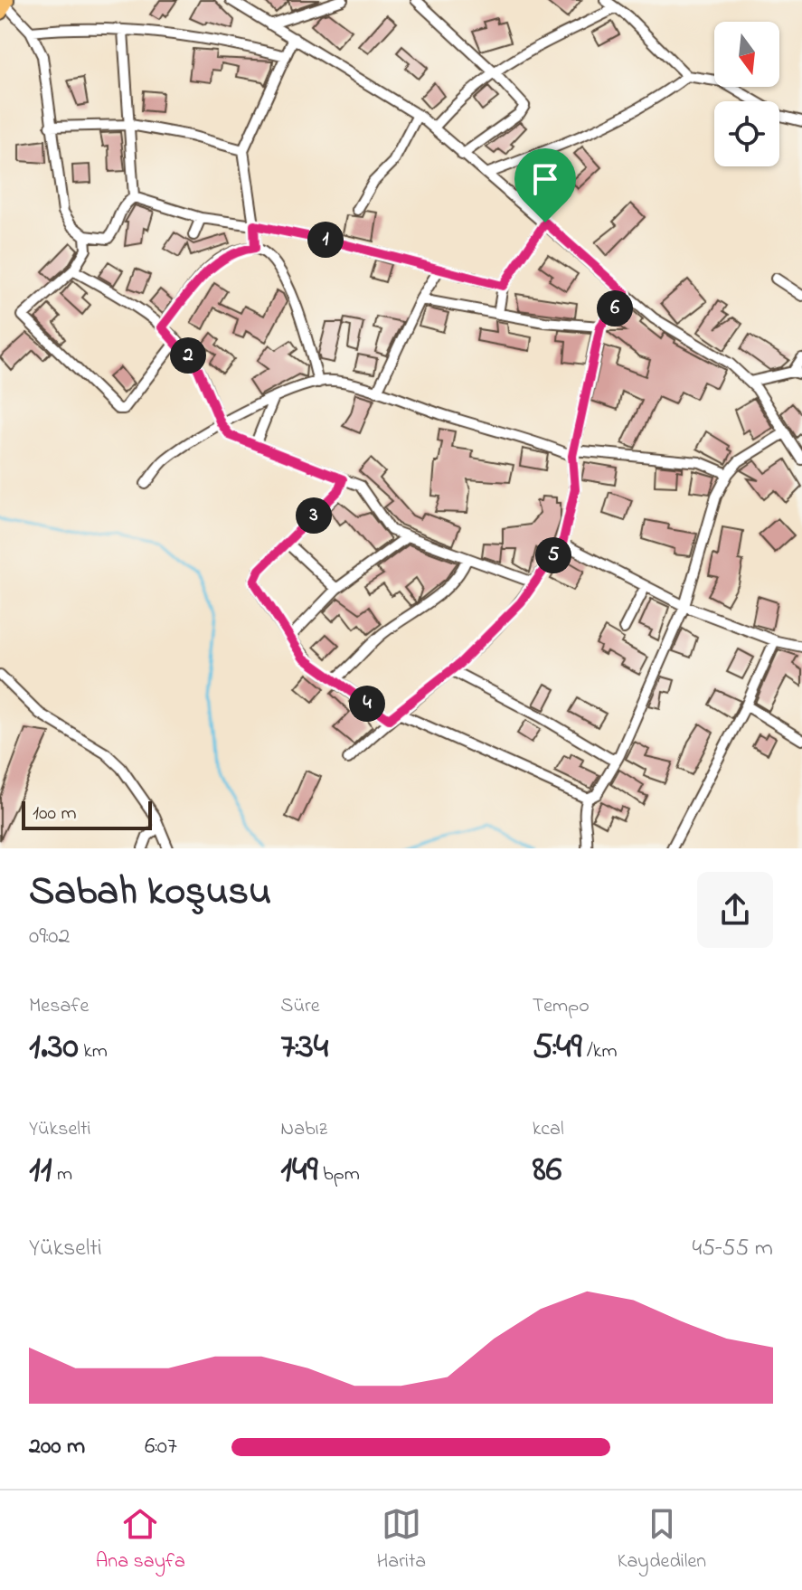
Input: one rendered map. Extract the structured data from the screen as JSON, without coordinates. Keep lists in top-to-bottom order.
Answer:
{
  "scale_bar": "100 m",
  "north": "bottom",
  "page": {
    "pins": [
      "1",
      "6",
      "2",
      "3",
      "5",
      "4"
    ],
    "scale": "100 m",
    "heading": ["Sabah koşusu", "09:02"],
    "stats": [
      ["Mesafe", "1.30 km"],
      ["Süre", "7:34"],
      ["Tempo", "5:49 /km"],
      ["Yükselti", "11 m"],
      ["Nabız", "149 bpm"],
      ["kcal", "86"]
    ],
    "chart": ["Yükselti", "45–55 m"],
    "list": [
      {
        "name": "200 m",
        "note": "6:07"
      }
    ],
    "tabs": ["Ana sayfa", "Harita", "Kaydedilen"]
  }
}
